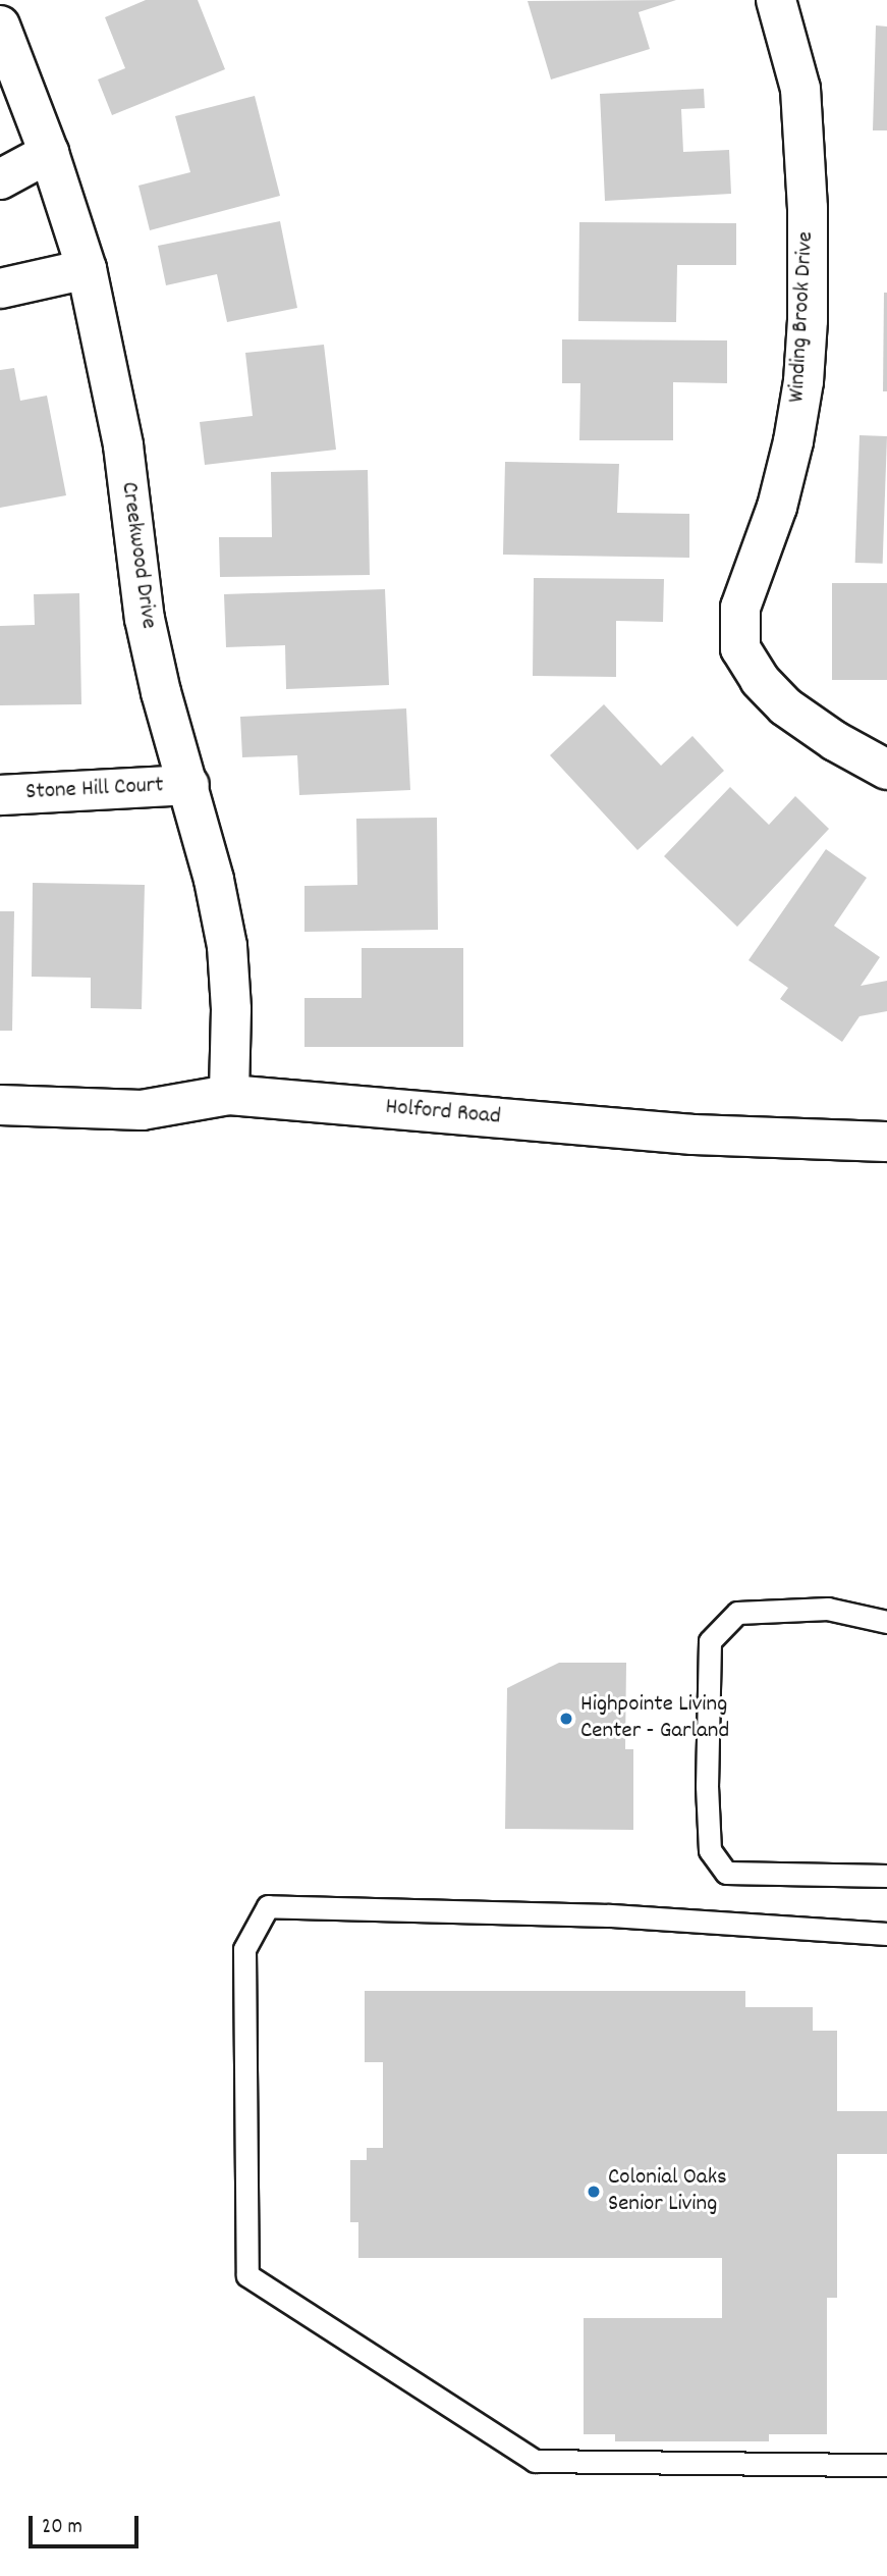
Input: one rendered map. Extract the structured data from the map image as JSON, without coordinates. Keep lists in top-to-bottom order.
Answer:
{
  "streets": {
    "street": [
      "Winding Brook Drive",
      "Creekwood Drive",
      "Stone Hill Court",
      "Holford Road"
    ]
  },
  "crossings": [
    ["Creekwood Drive", "Stone Hill Court"],
    ["Creekwood Drive", "Holford Road"]
  ],
  "places": ["Highpointe Living Center - Garland", "Colonial Oaks Senior Living"],
  "scale_bar": "20 m"
}
